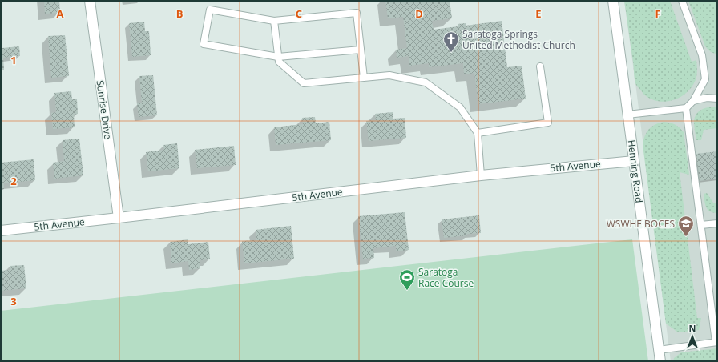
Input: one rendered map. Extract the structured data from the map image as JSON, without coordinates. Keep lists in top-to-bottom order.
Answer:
{
  "streets": {
    "street": ["Sunrise Drive", "5th Avenue", "Henning Road"]
  },
  "crossings": [
    ["Sunrise Drive", "5th Avenue"],
    ["5th Avenue", "Henning Road"]
  ],
  "places": {
    "church": ["Saratoga Springs United Methodist Church"],
    "school or university": ["WSWHE BOCES"],
    "sports": ["Saratoga Race Course"]
  },
  "north": "top",
  "grid": {
    "columns": [
      "A",
      "B",
      "C",
      "D",
      "E",
      "F"
    ],
    "rows": ["1", "2", "3"]
  }
}
